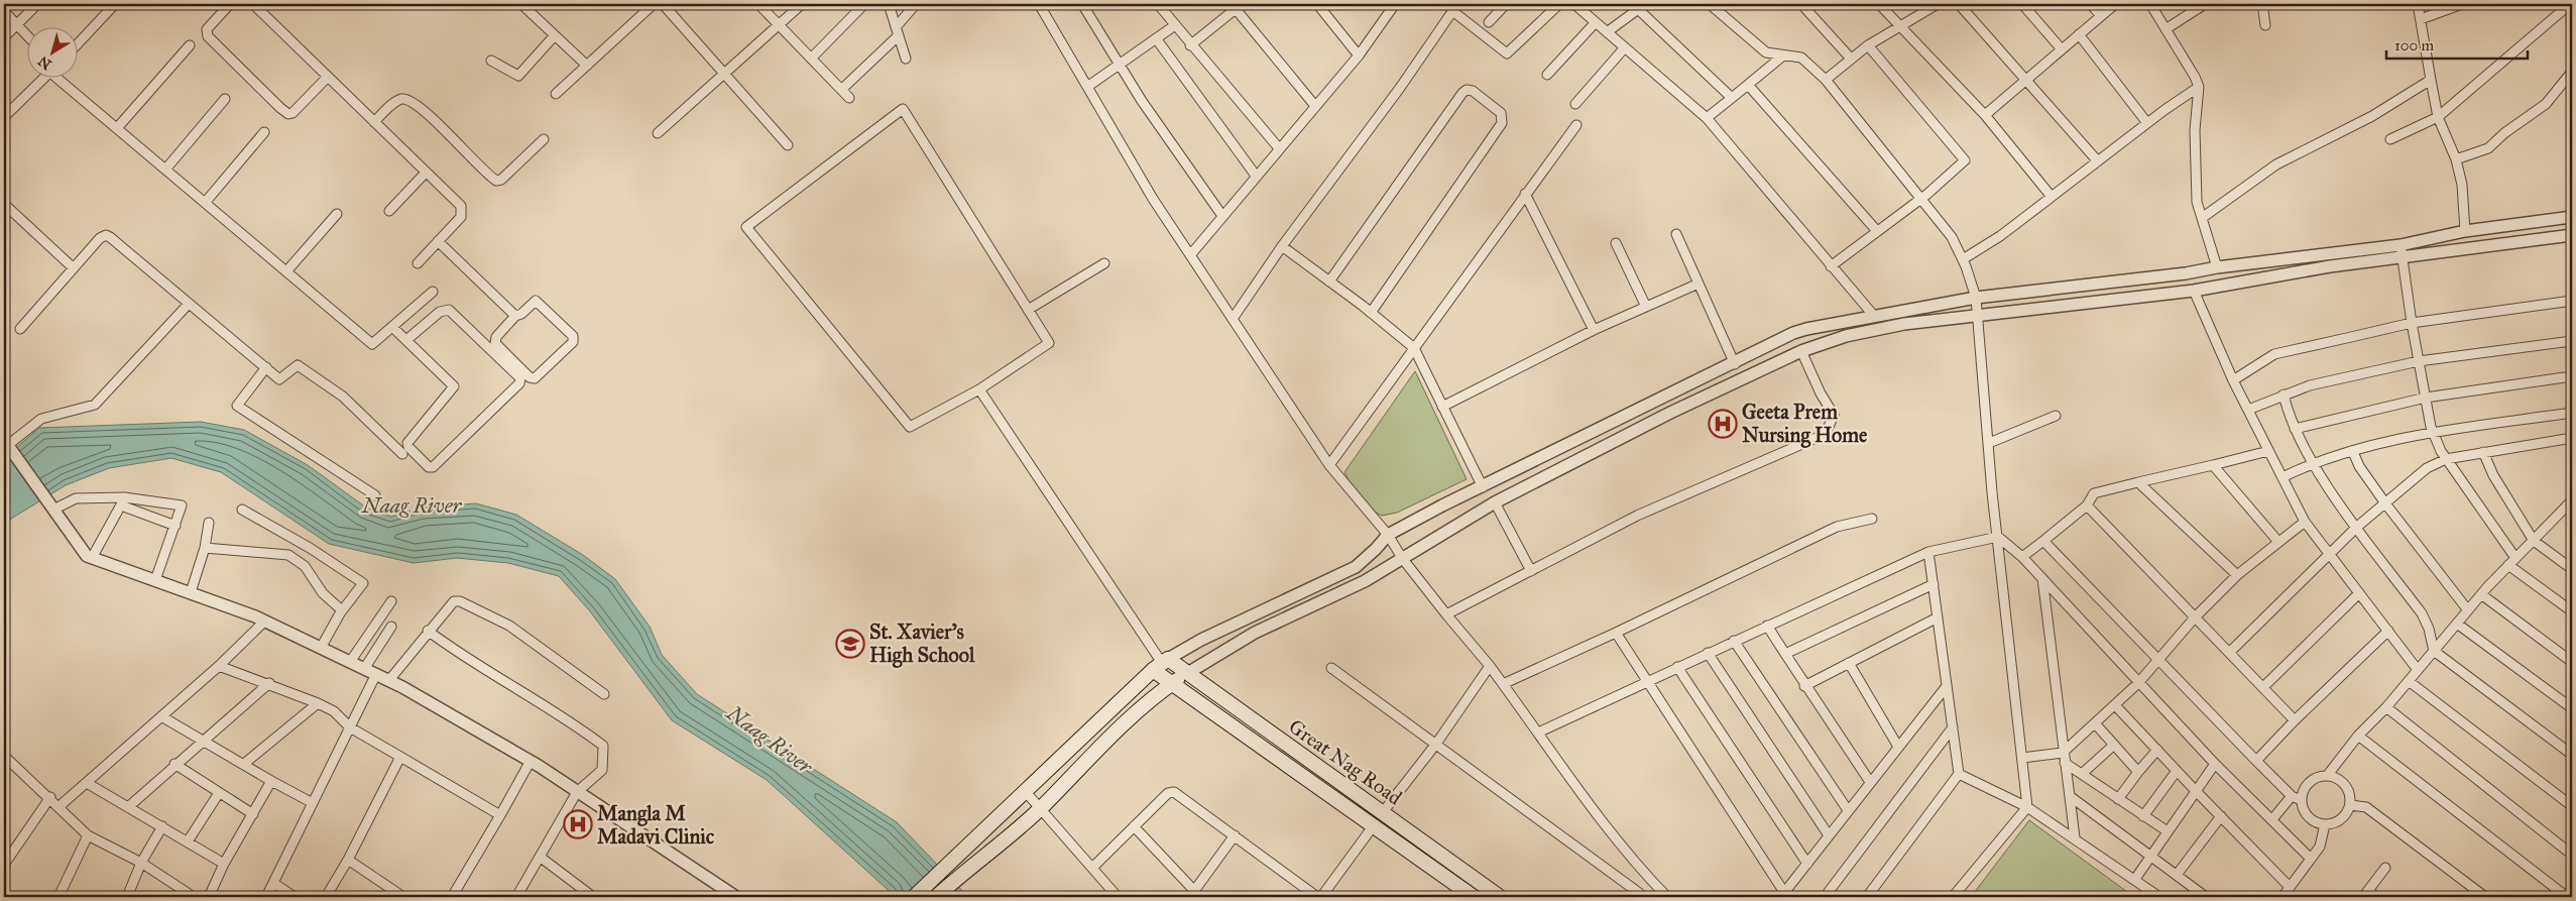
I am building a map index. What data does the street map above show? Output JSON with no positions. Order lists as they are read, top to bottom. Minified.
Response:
{"streets":{"main road":["Great Nag Road"]},"water":["Naag River"],"places":{"hospital":["Geeta Prem Nursing Home","Mangla M Madavi Clinic"],"school or university":["St. Xavier's High School"]},"scale_bar":"100 m","north":"bottom left"}
